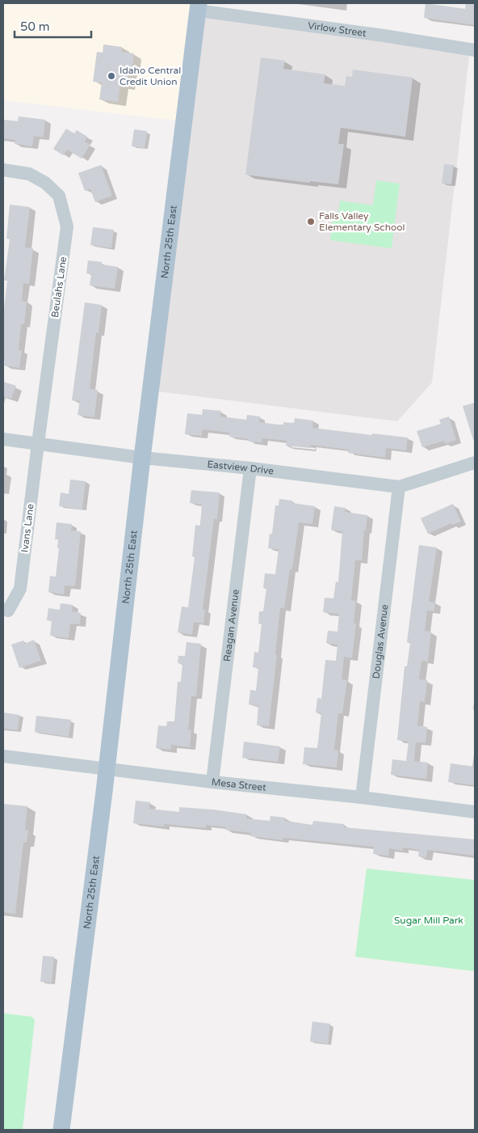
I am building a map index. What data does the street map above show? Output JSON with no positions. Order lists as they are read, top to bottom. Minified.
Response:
{"streets":{"main road":["North 25th East"],"street":["Virlow Street","Beulahs Lane","Eastview Drive","Ivans Lane","Reagan Avenue","Douglas Avenue","Mesa Street"]},"crossings":[["Virlow Street","North 25th East"],["North 25th East","Eastview Drive"],["North 25th East","Mesa Street"],["Beulahs Lane","Eastview Drive"],["Beulahs Lane","Ivans Lane"],["Eastview Drive","Ivans Lane"],["Eastview Drive","Reagan Avenue"],["Eastview Drive","Douglas Avenue"],["Reagan Avenue","Mesa Street"],["Douglas Avenue","Mesa Street"]],"parks":["Sugar Mill Park"],"places":["Idaho Central Credit Union","Falls Valley Elementary School"],"scale_bar":"50 m"}
